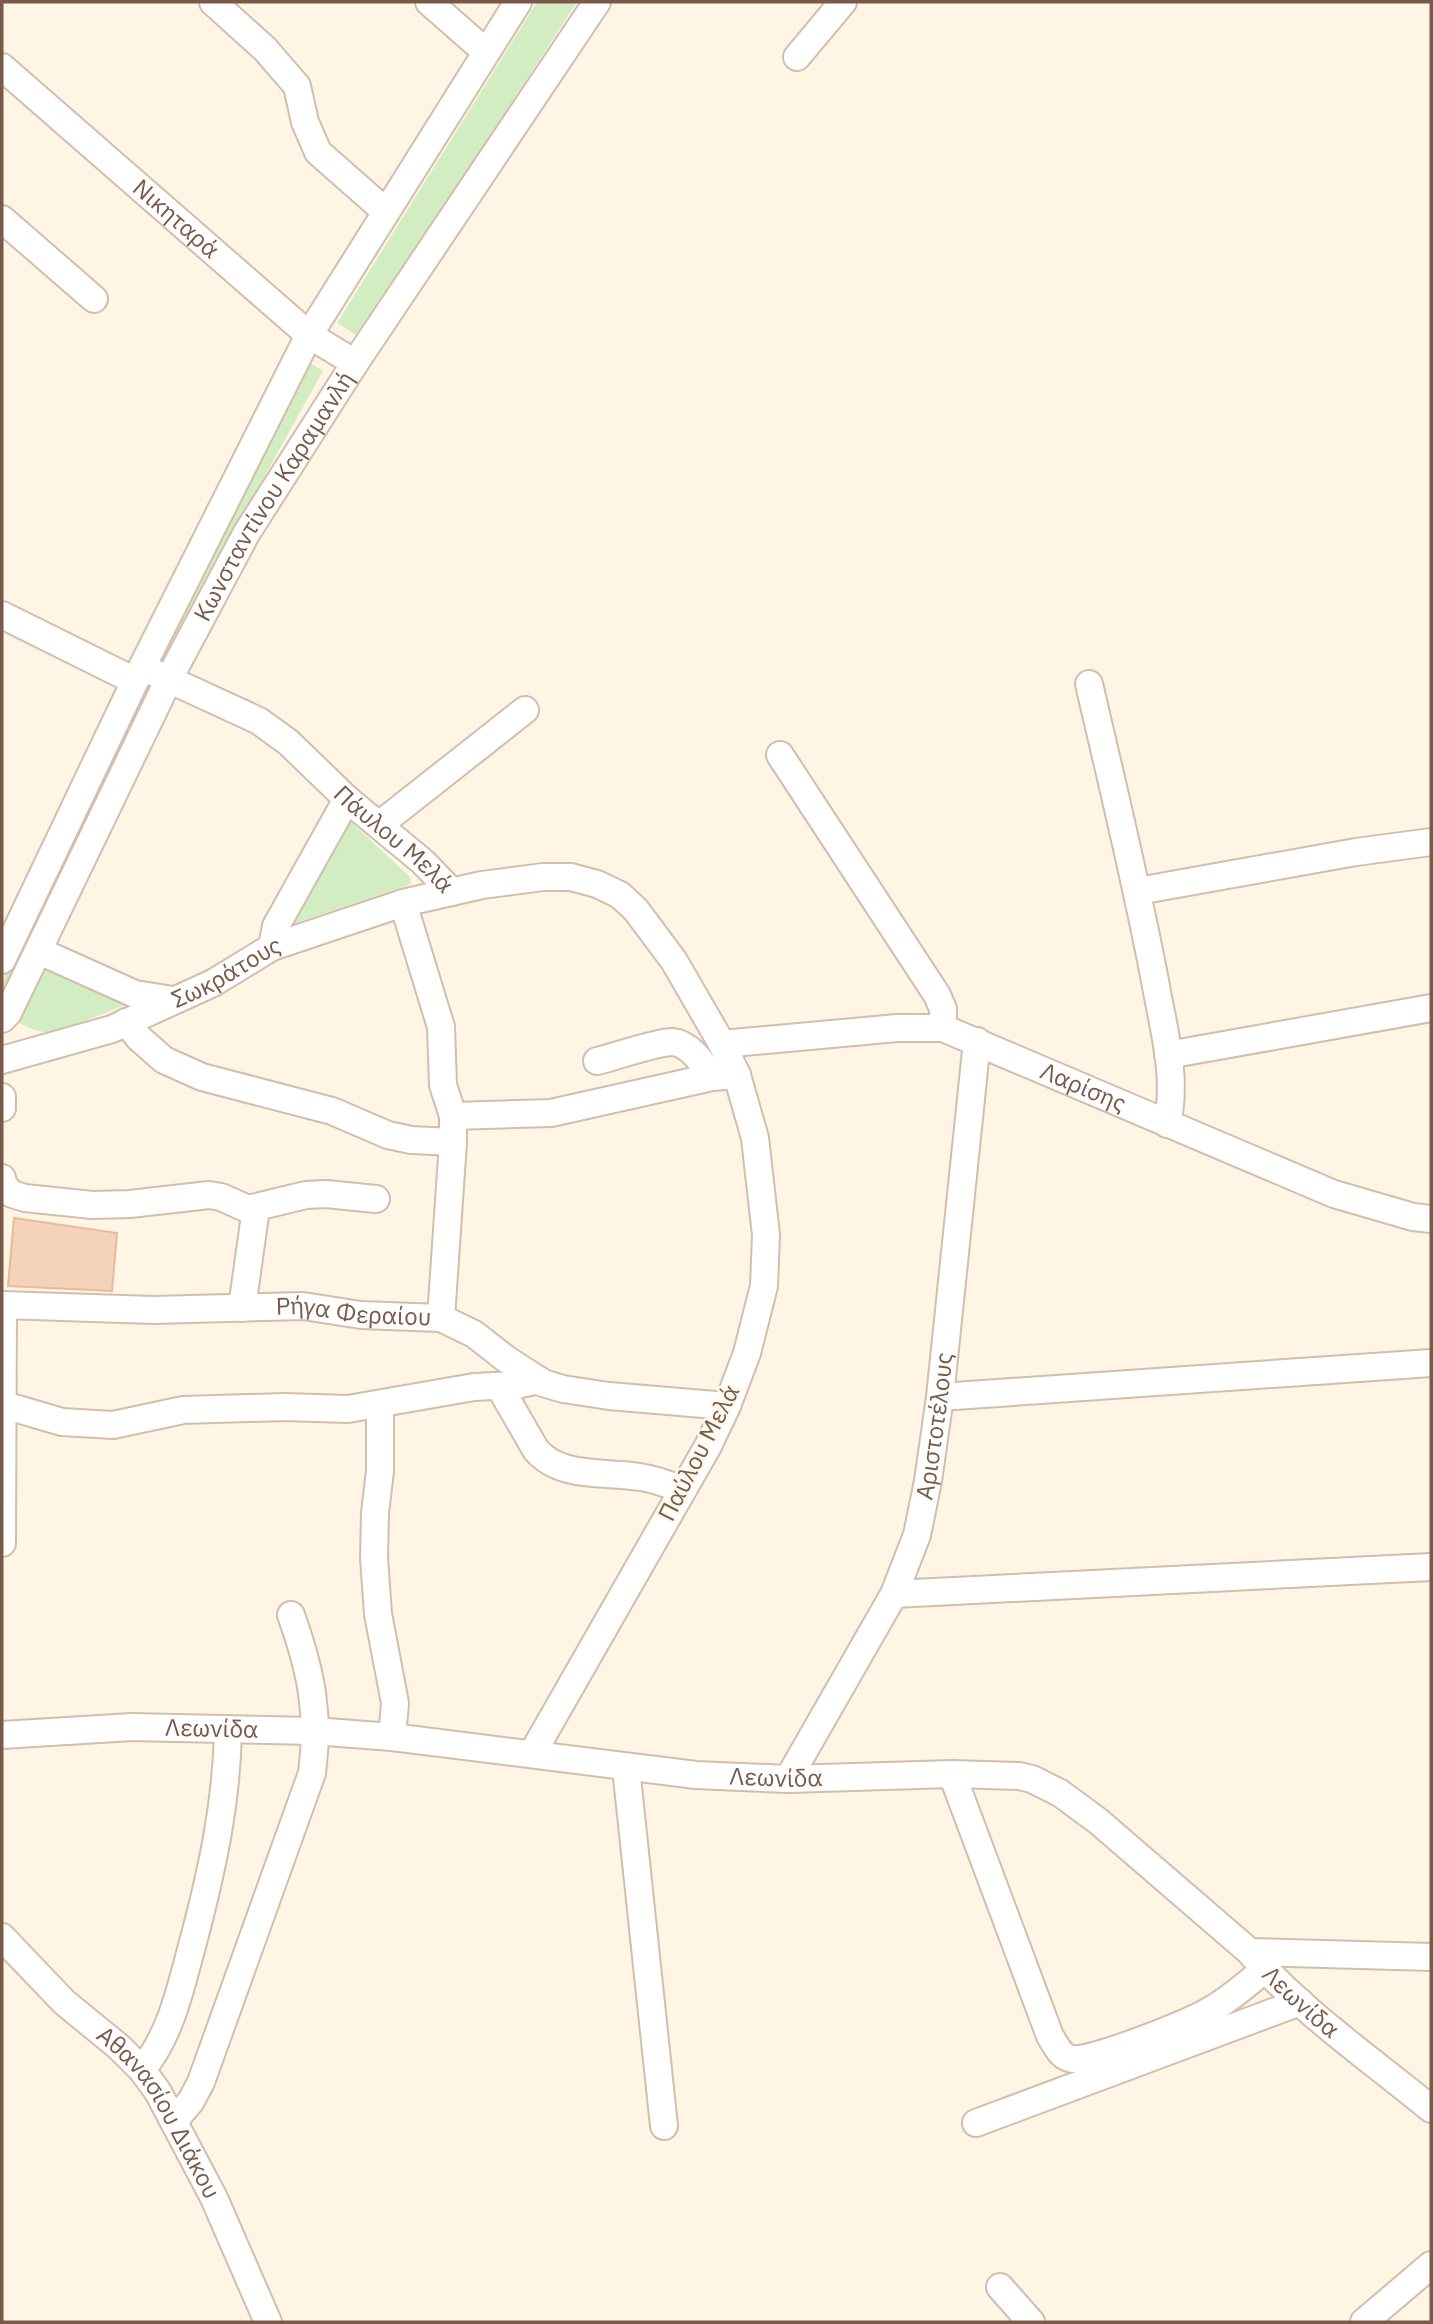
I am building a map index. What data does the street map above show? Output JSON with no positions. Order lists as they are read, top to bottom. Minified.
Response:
{"streets":{"street":["Νικηταρά","Κωνσταντίνου Καραμανλή","Πάυλου Μελά","Σωκράτους","Λαρίσης","Ρήγα Φεραίου","Αριστοτέλους","Παύλου Μελά","Λεωνίδα","Αθανασίου Διάκου"]},"crossings":[["Νικηταρά","Κωνσταντίνου Καραμανλή"],["Κωνσταντίνου Καραμανλή","Πάυλου Μελά"],["Πάυλου Μελά","Σωκράτους"],["Πάυλου Μελά","Λαρίσης"],["Πάυλου Μελά","Παύλου Μελά"],["Λαρίσης","Αριστοτέλους"],["Λαρίσης","Παύλου Μελά"],["Ρήγα Φεραίου","Παύλου Μελά"],["Αριστοτέλους","Λεωνίδα"],["Παύλου Μελά","Λεωνίδα"]]}
